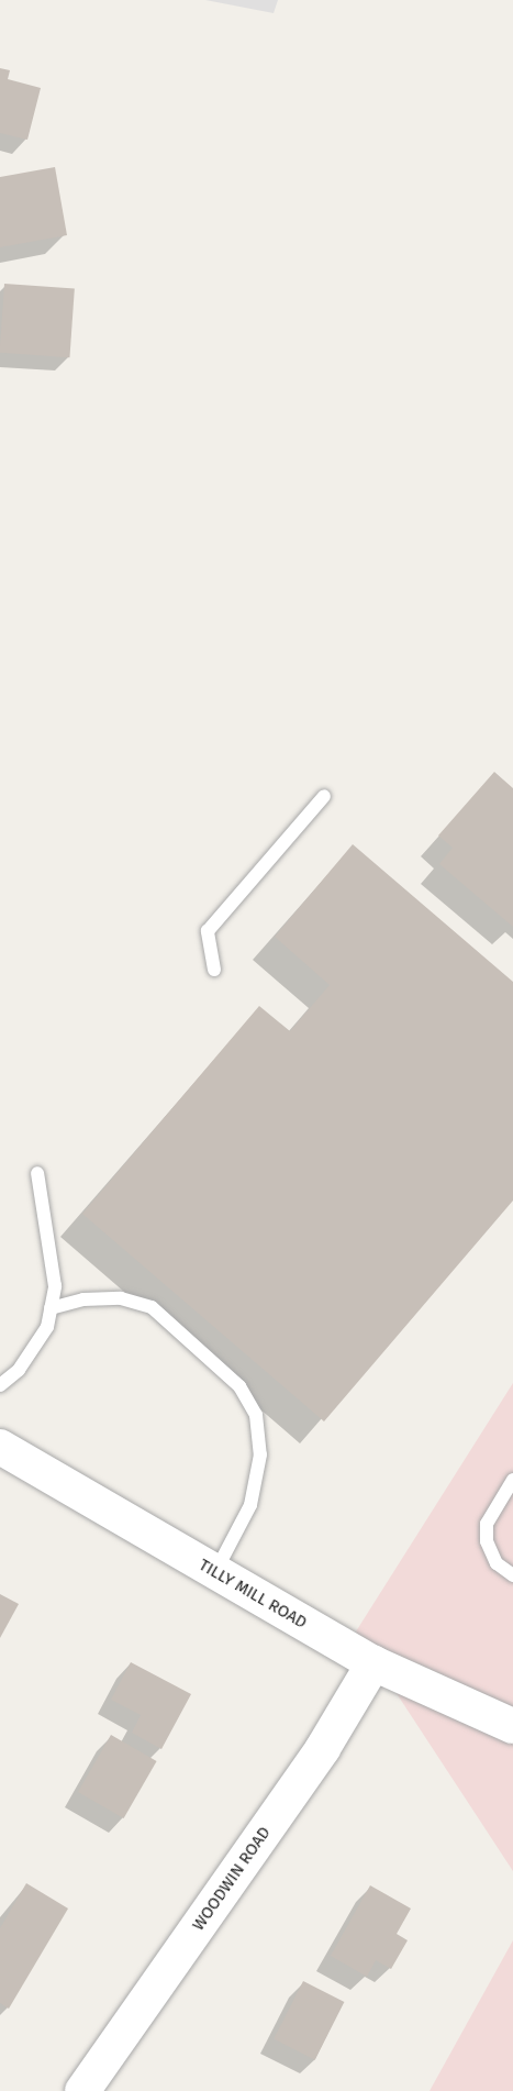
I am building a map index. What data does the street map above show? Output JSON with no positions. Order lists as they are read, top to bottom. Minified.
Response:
{"streets":{"street":["TILLY MILL ROAD","WOODWIN ROAD"]},"crossings":[["TILLY MILL ROAD","WOODWIN ROAD"]]}
